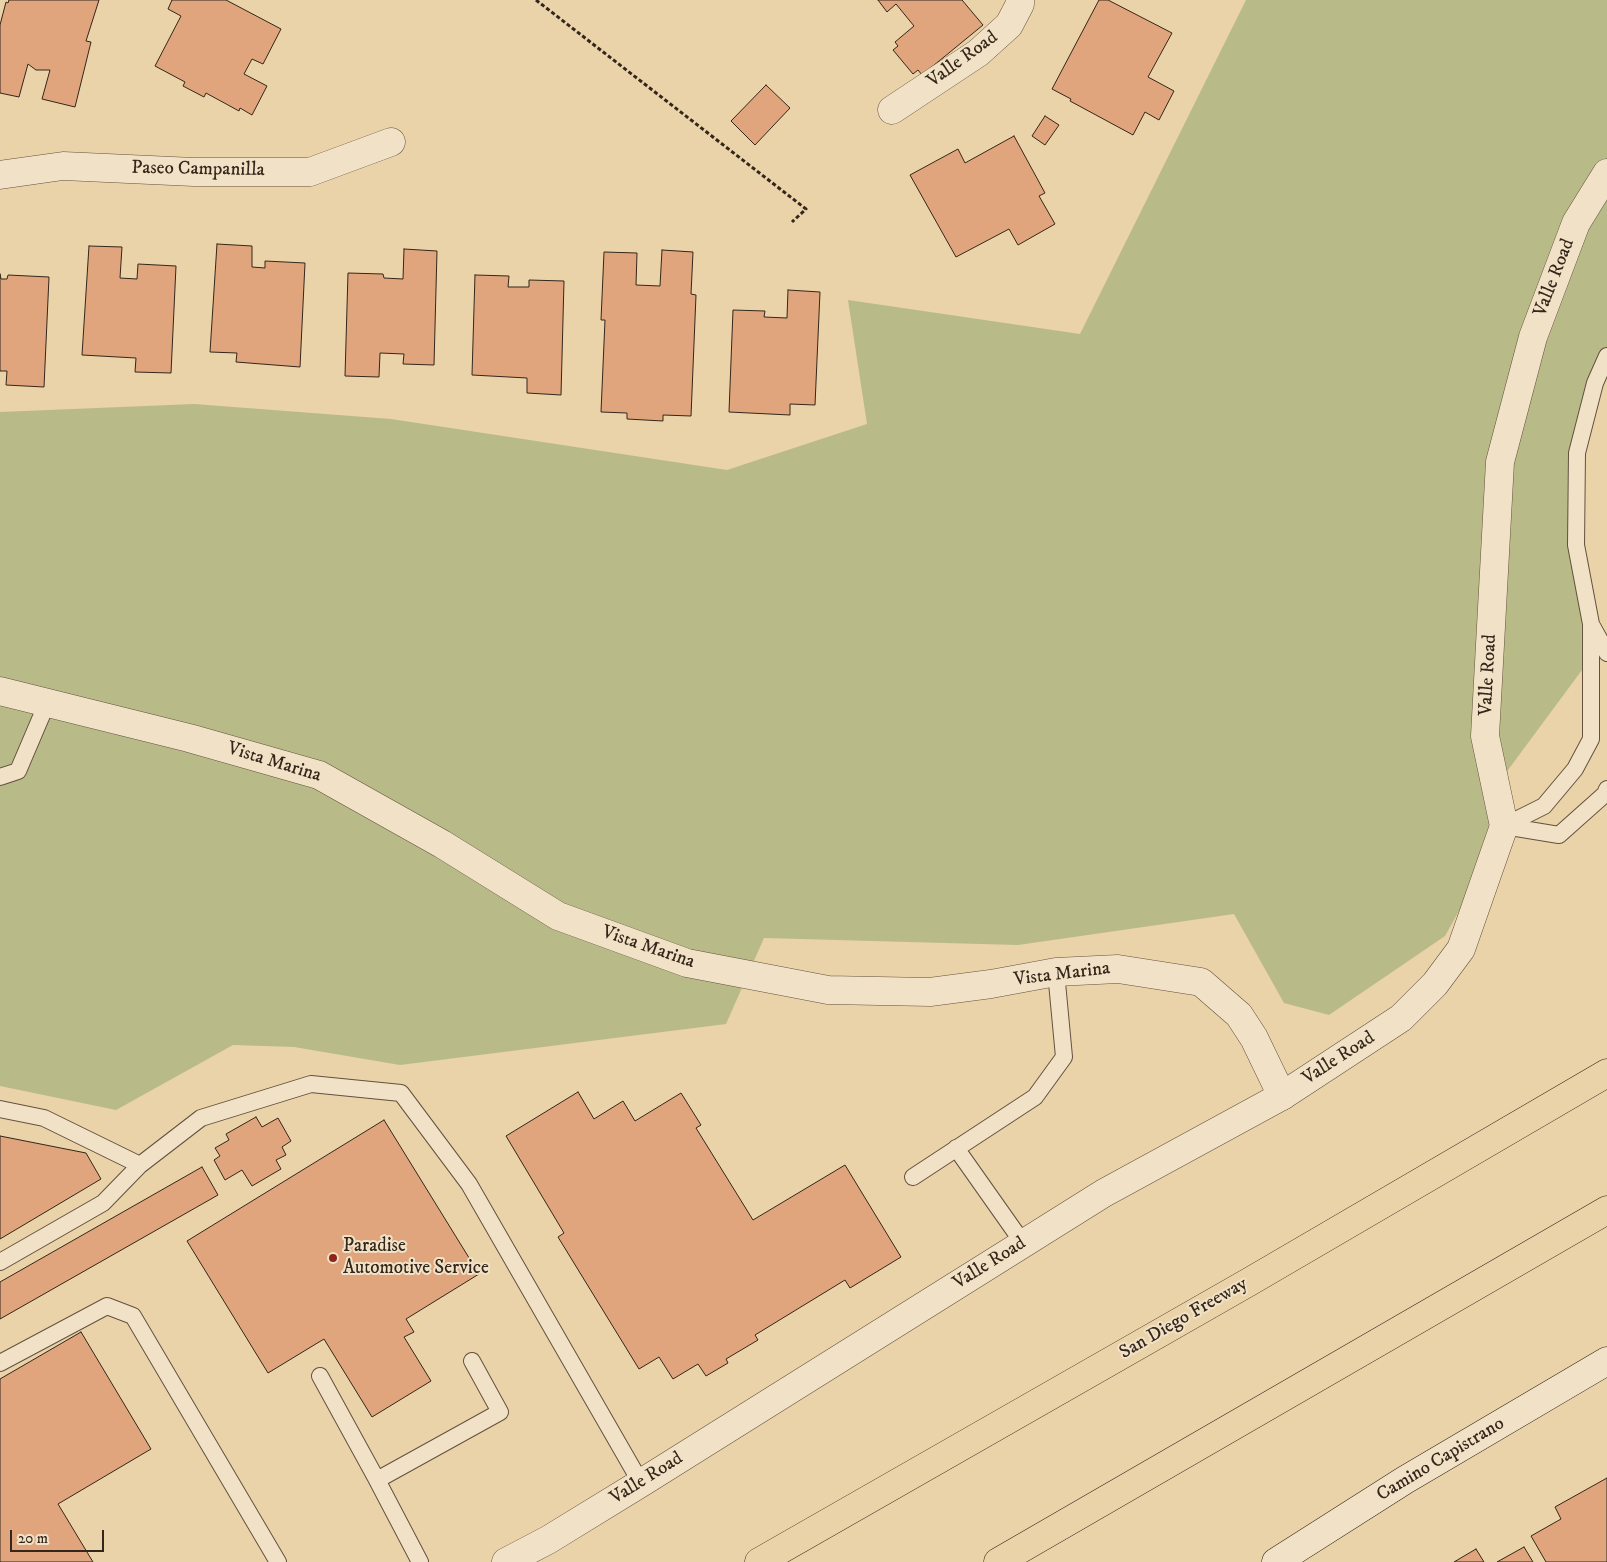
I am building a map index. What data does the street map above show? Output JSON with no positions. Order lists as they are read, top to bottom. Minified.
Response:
{"streets":{"highway":["San Diego Freeway"],"street":["Valle Road","Paseo Campanilla","Vista Marina","Camino Capistrano"]},"crossings":[["Valle Road","Vista Marina"]],"places":["Paradise Automotive Service"],"scale_bar":"20 m"}
